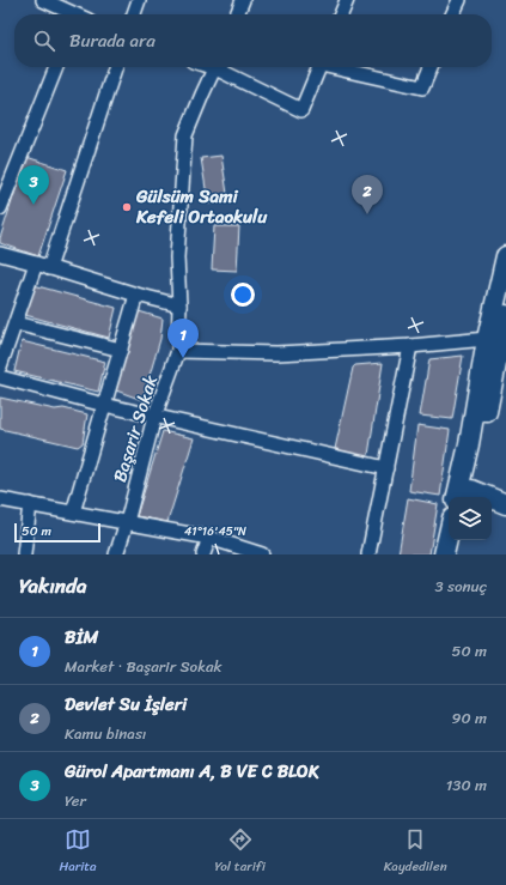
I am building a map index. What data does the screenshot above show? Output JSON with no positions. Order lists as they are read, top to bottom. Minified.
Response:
{"streets":{"street":["Başarir Sokak"]},"places":["Gülsüm Sami Kefeli Ortaokulu"],"scale_bar":"50 m","page":{"search":"Burada ara","pins":["3","2","1"],"scale":"50 m","heading":["Yakında","3 sonuç"],"list":[{"mark":"1","name":"BİM","note":"Market · Başarir Sokak","value":"50 m"},{"mark":"2","name":"Devlet Su İşleri","note":"Kamu binası","value":"90 m"},{"mark":"3","name":"Gürol Apartmanı A, B VE C BLOK","note":"Yer","value":"130 m"}],"nav":["Harita","Yol tarifi","Kaydedilen"]},"coordinates":["41°16'45\"N"]}
